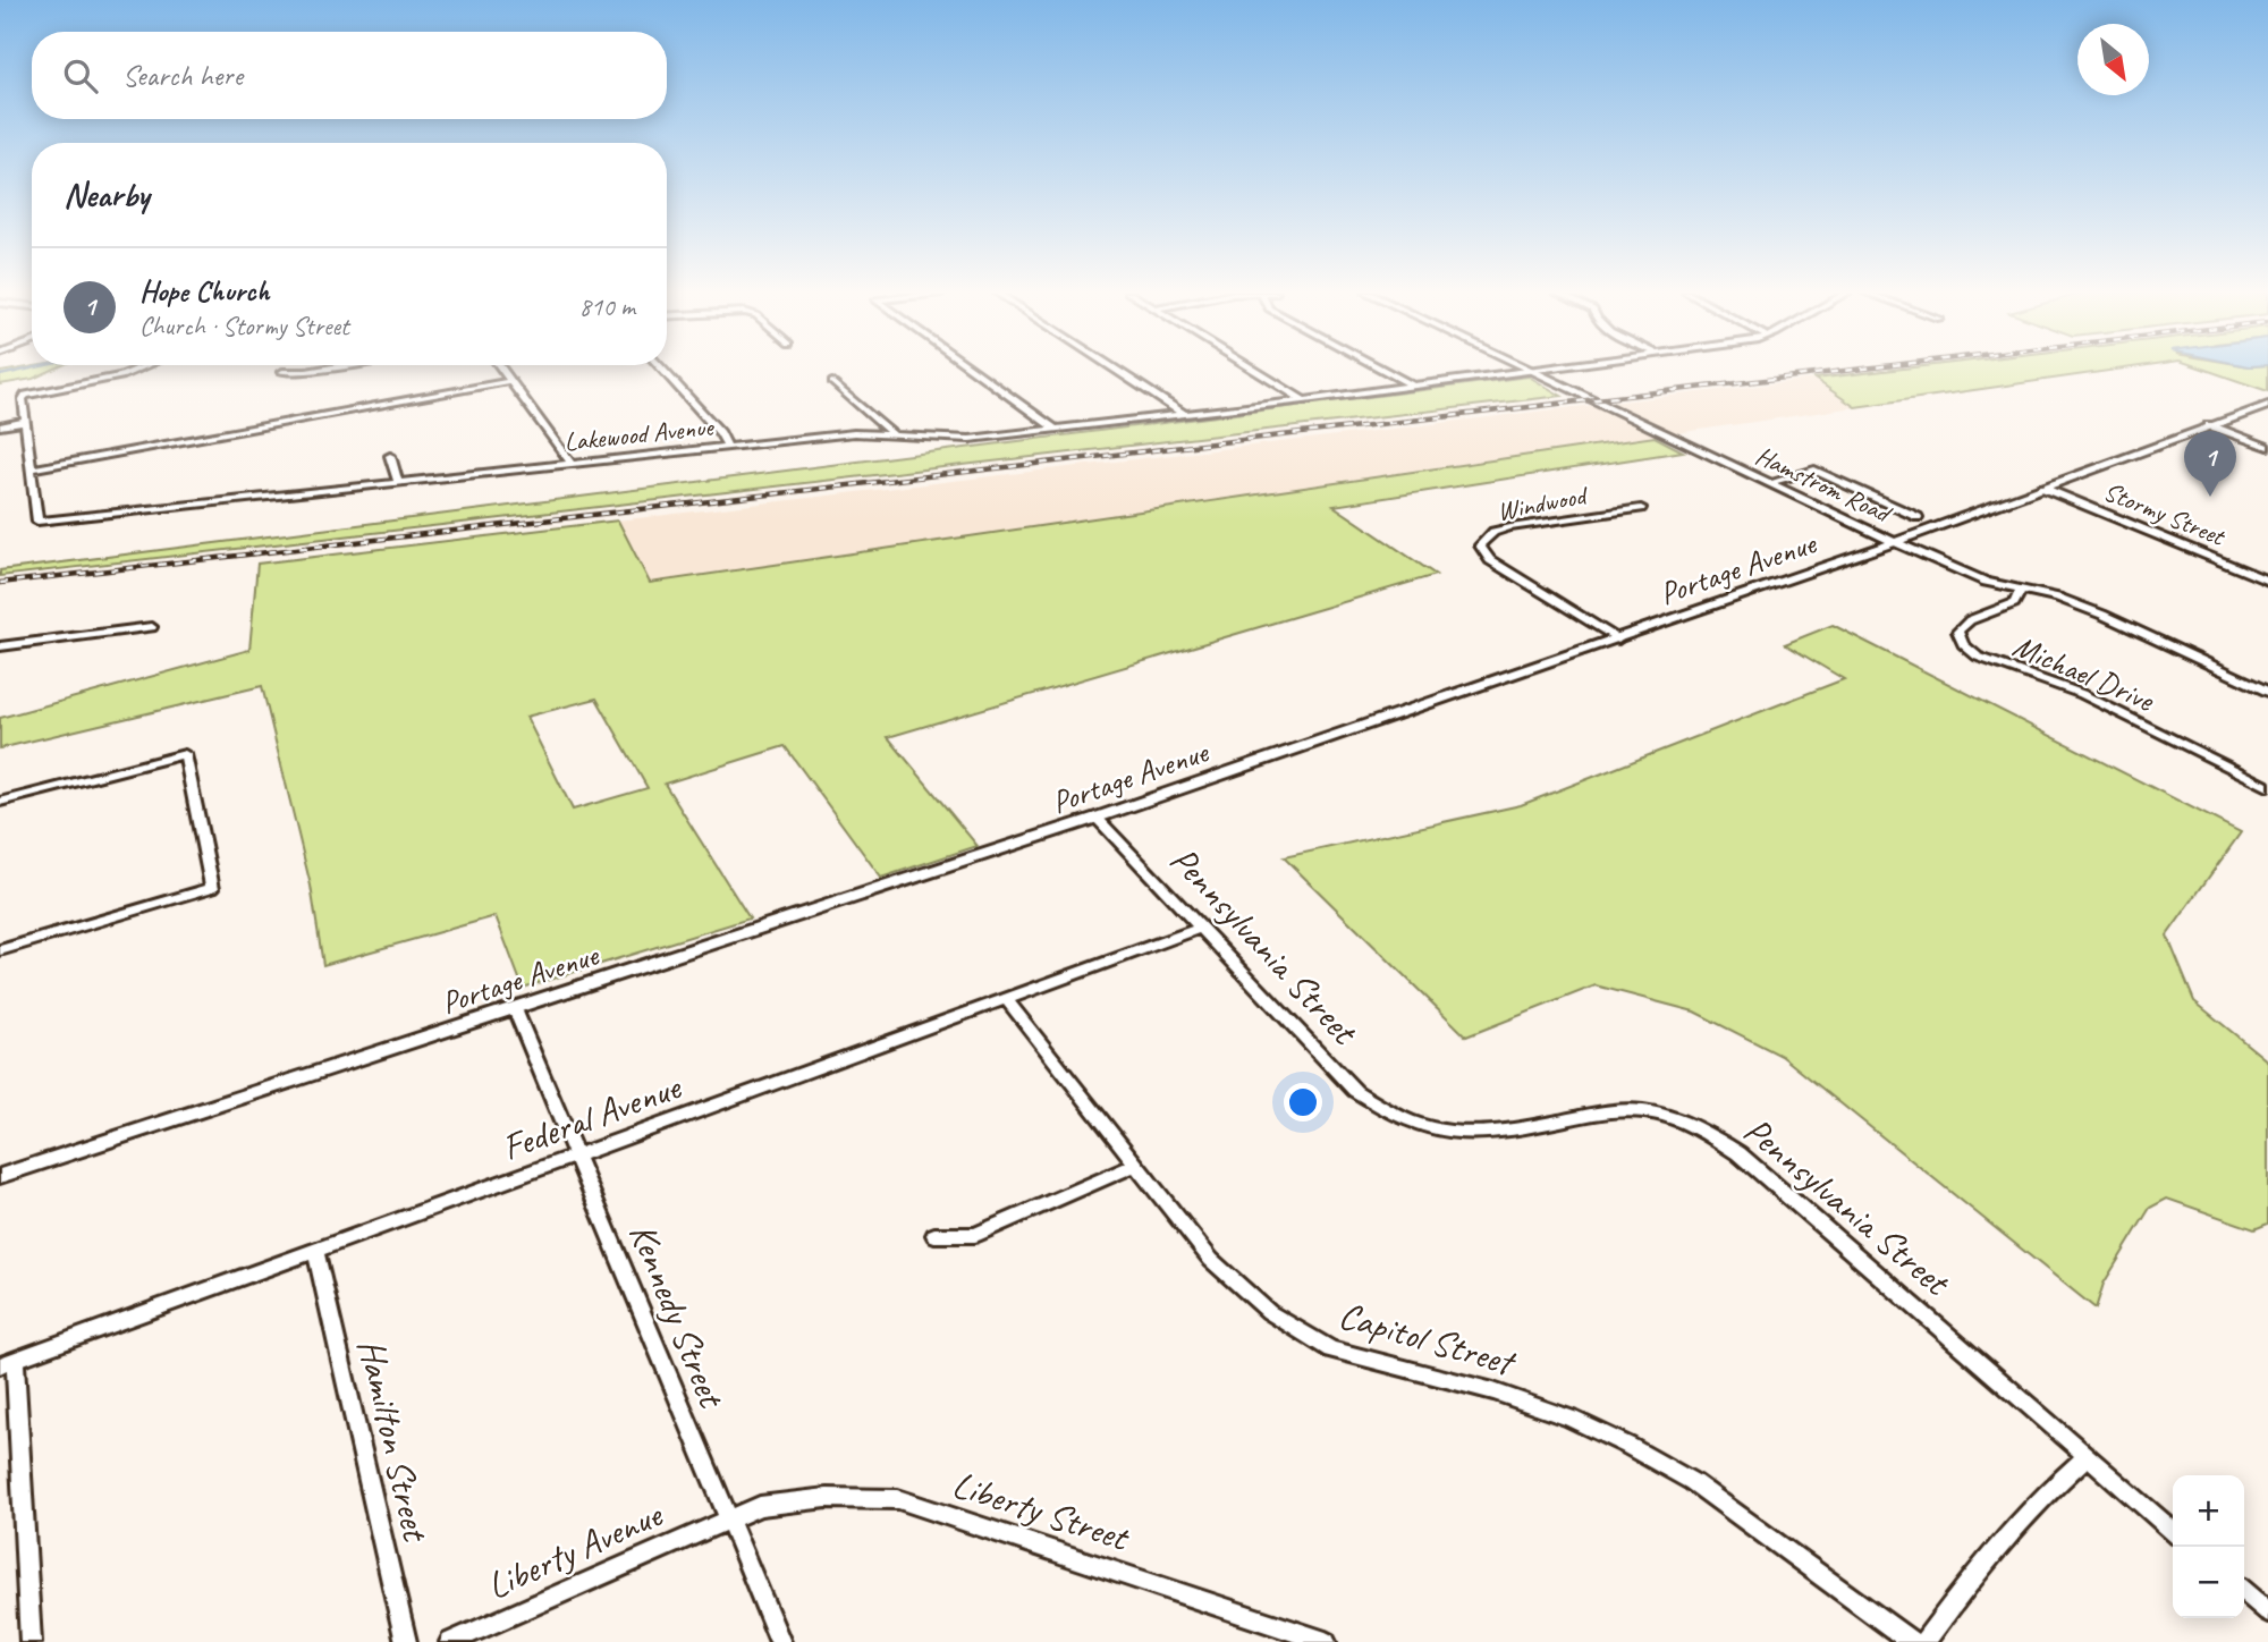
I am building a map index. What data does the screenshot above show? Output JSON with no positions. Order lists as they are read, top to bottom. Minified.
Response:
{"streets":{"street":["Lakewood Avenue","Hamstrom Road","Windwood","Stormy Street","Portage Avenue","Michael Drive","Pennsylvania Street","Federal Avenue","Kennedy Street","Capitol Street","Hamilton Street","Liberty Street","Liberty Avenue"]},"crossings":[["Lakewood Avenue","Hamstrom Road"],["Hamstrom Road","Portage Avenue"],["Hamstrom Road","Michael Drive"],["Windwood","Portage Avenue"],["Stormy Street","Portage Avenue"],["Portage Avenue","Pennsylvania Street"],["Portage Avenue","Kennedy Street"],["Pennsylvania Street","Federal Avenue"],["Federal Avenue","Kennedy Street"],["Federal Avenue","Capitol Street"],["Federal Avenue","Hamilton Street"],["Kennedy Street","Liberty Street"],["Kennedy Street","Liberty Avenue"],["Liberty Street","Liberty Avenue"]],"north":"bottom right","page":{"search":"Search here","heading":"Nearby","list":[{"mark":"1","name":"Hope Church","note":"Church · Stormy Street","value":"810 m"}],"pins":"1","map_buttons":["+","−"]}}
